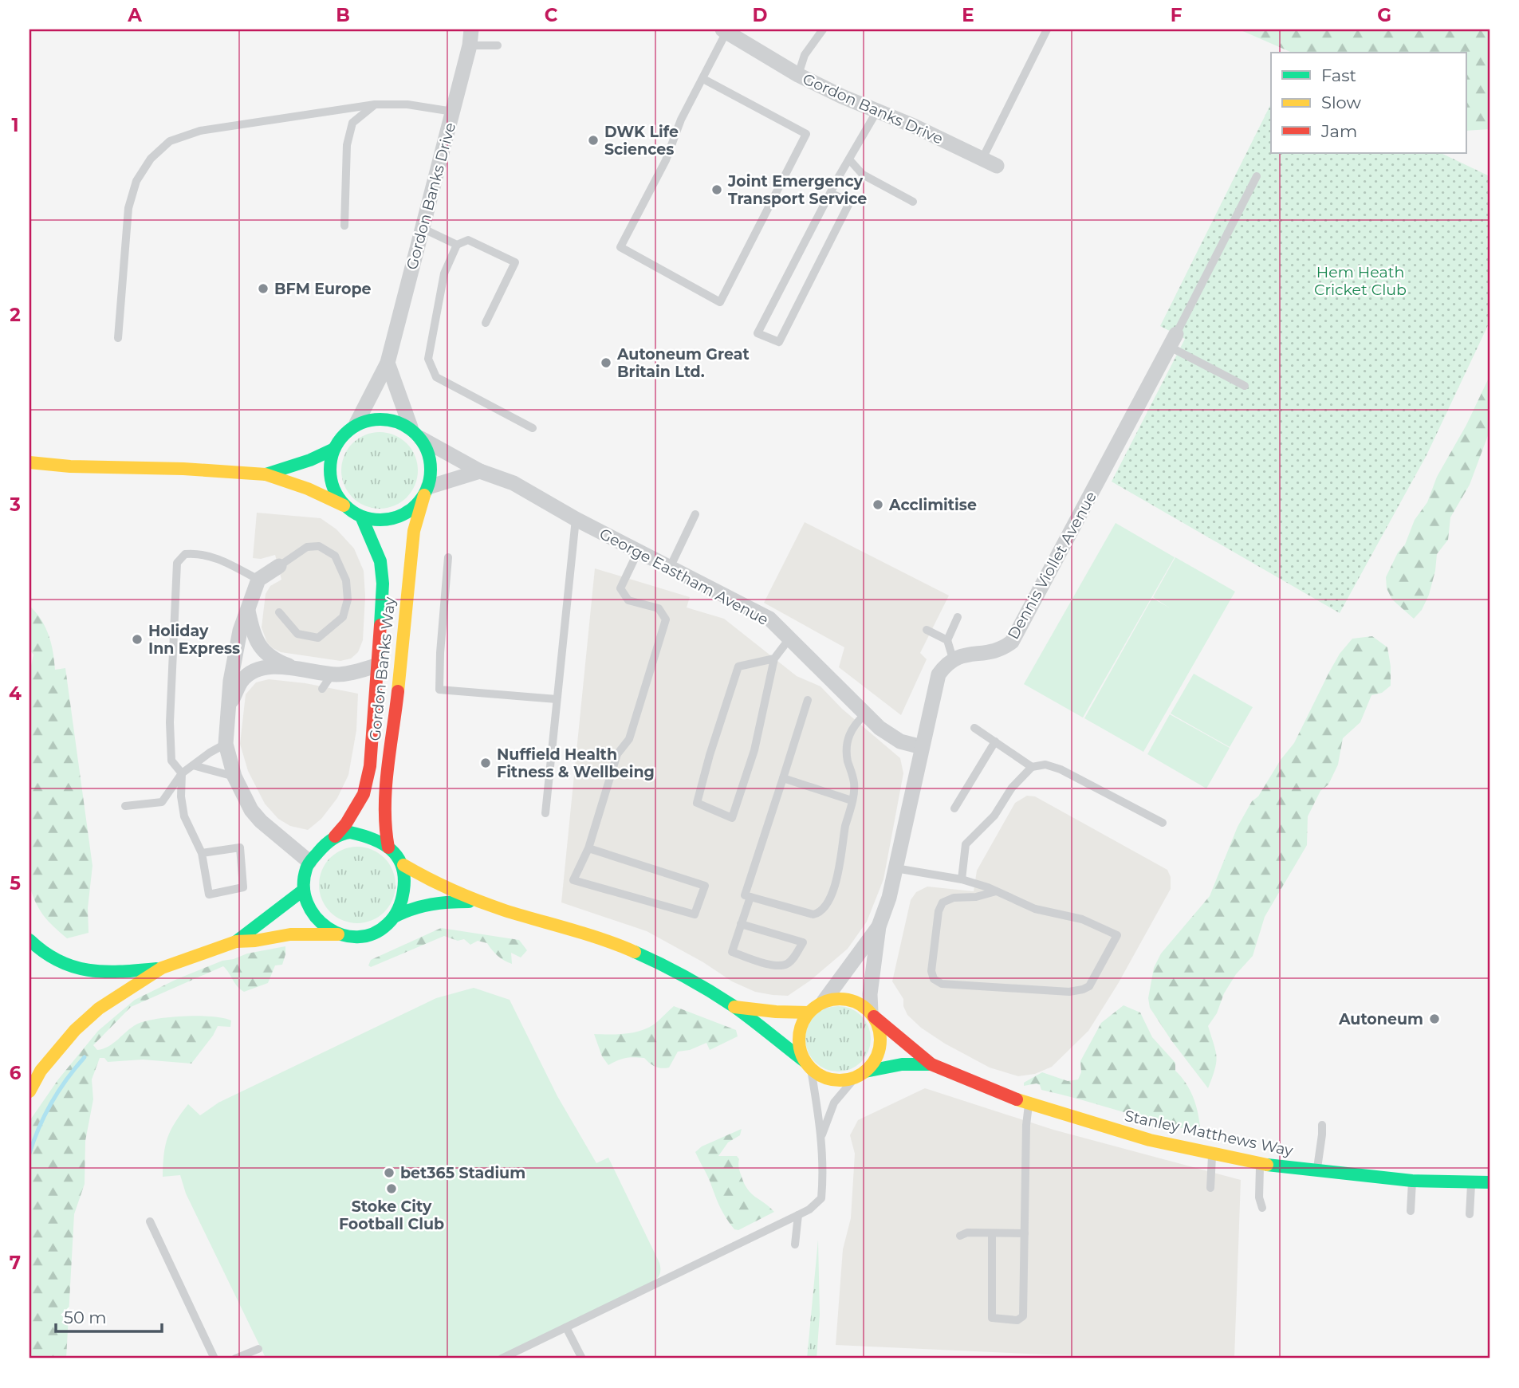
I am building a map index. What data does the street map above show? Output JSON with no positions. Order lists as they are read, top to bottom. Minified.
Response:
{"streets":{"main road":["Gordon Banks Way","Stanley Matthews Way"],"street":["Gordon Banks Drive","Dennis Viollet Avenue","George Eastham Avenue"]},"crossings":[["Gordon Banks Drive","George Eastham Avenue"],["Gordon Banks Drive","Gordon Banks Way"],["George Eastham Avenue","Gordon Banks Way"]],"parks":["Hem Heath Cricket Club"],"places":["DWK Life Sciences","Joint Emergency Transport Service","BFM Europe","Autoneum Great Britain Ltd.","Acclimitise","Holiday Inn Express","Nuffield Health Fitness & Wellbeing","Autoneum","bet365 Stadium","Stoke City Football Club"],"legend":["Fast","Slow","Jam"],"scale_bar":"50 m","grid":{"columns":["A","B","C","D","E","F","G"],"rows":["1","2","3","4","5","6","7"]}}
